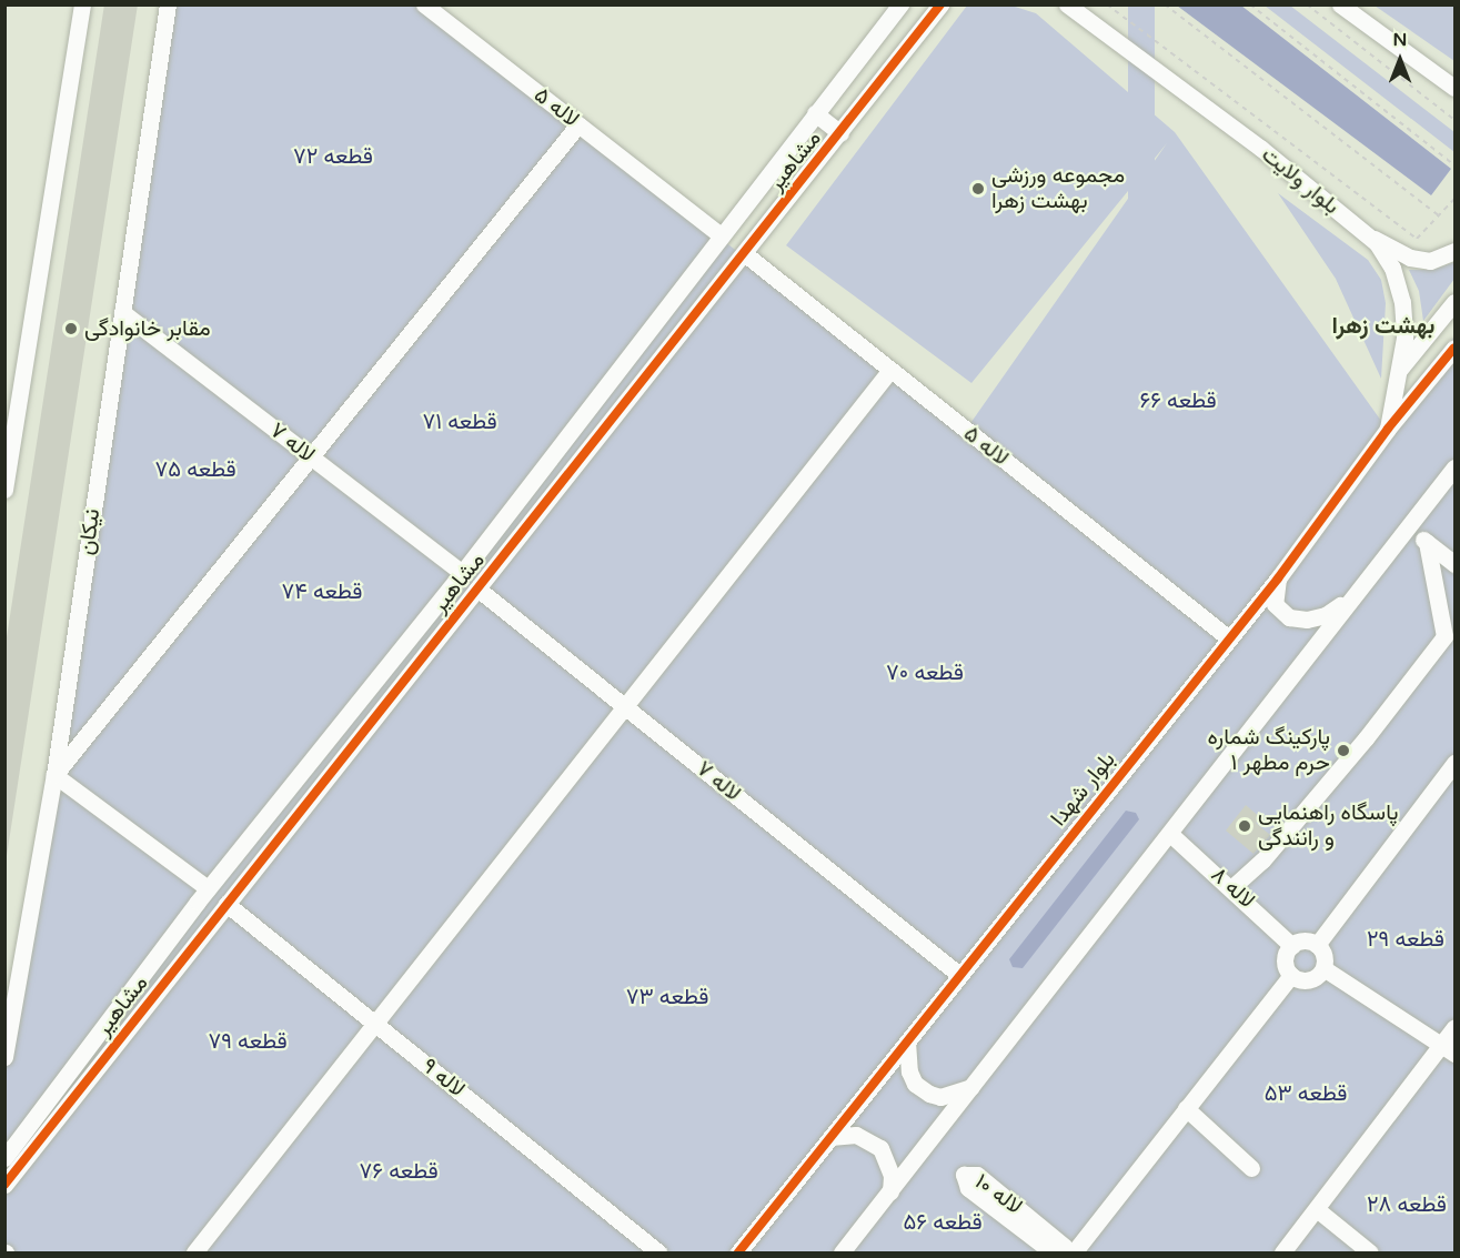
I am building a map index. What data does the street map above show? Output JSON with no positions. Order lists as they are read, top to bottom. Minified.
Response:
{"streets":{"street":["لاله ۵","مشاهیر","بلوار ولایت","لاله ۷","نیکان","بلوار شهدا","لاله ۸","لاله ۹","لاله ۱۰"]},"crossings":[["لاله ۵","مشاهیر"],["لاله ۵","بلوار شهدا"],["مشاهیر","لاله ۷"],["مشاهیر","لاله ۹"],["بلوار ولایت","بلوار شهدا"],["لاله ۷","نیکان"],["لاله ۷","بلوار شهدا"]],"districts":["بهشت زهرا"],"parks":["قطعه ۷۲","قطعه ۶۶","قطعه ۷۱","قطعه ۷۵","قطعه ۷۴","قطعه ۷۰","قطعه ۲۹","قطعه ۷۳","قطعه ۷۹","قطعه ۵۳","قطعه ۷۶","قطعه ۲۸","قطعه ۵۶"],"places":["مجموعه ورزشی بهشت زهرا","مقابر خانوادگی","پارکینگ شماره ۱ حرم مطهر","پاسگاه راهنمایی و رانندگی"],"north":"top"}
